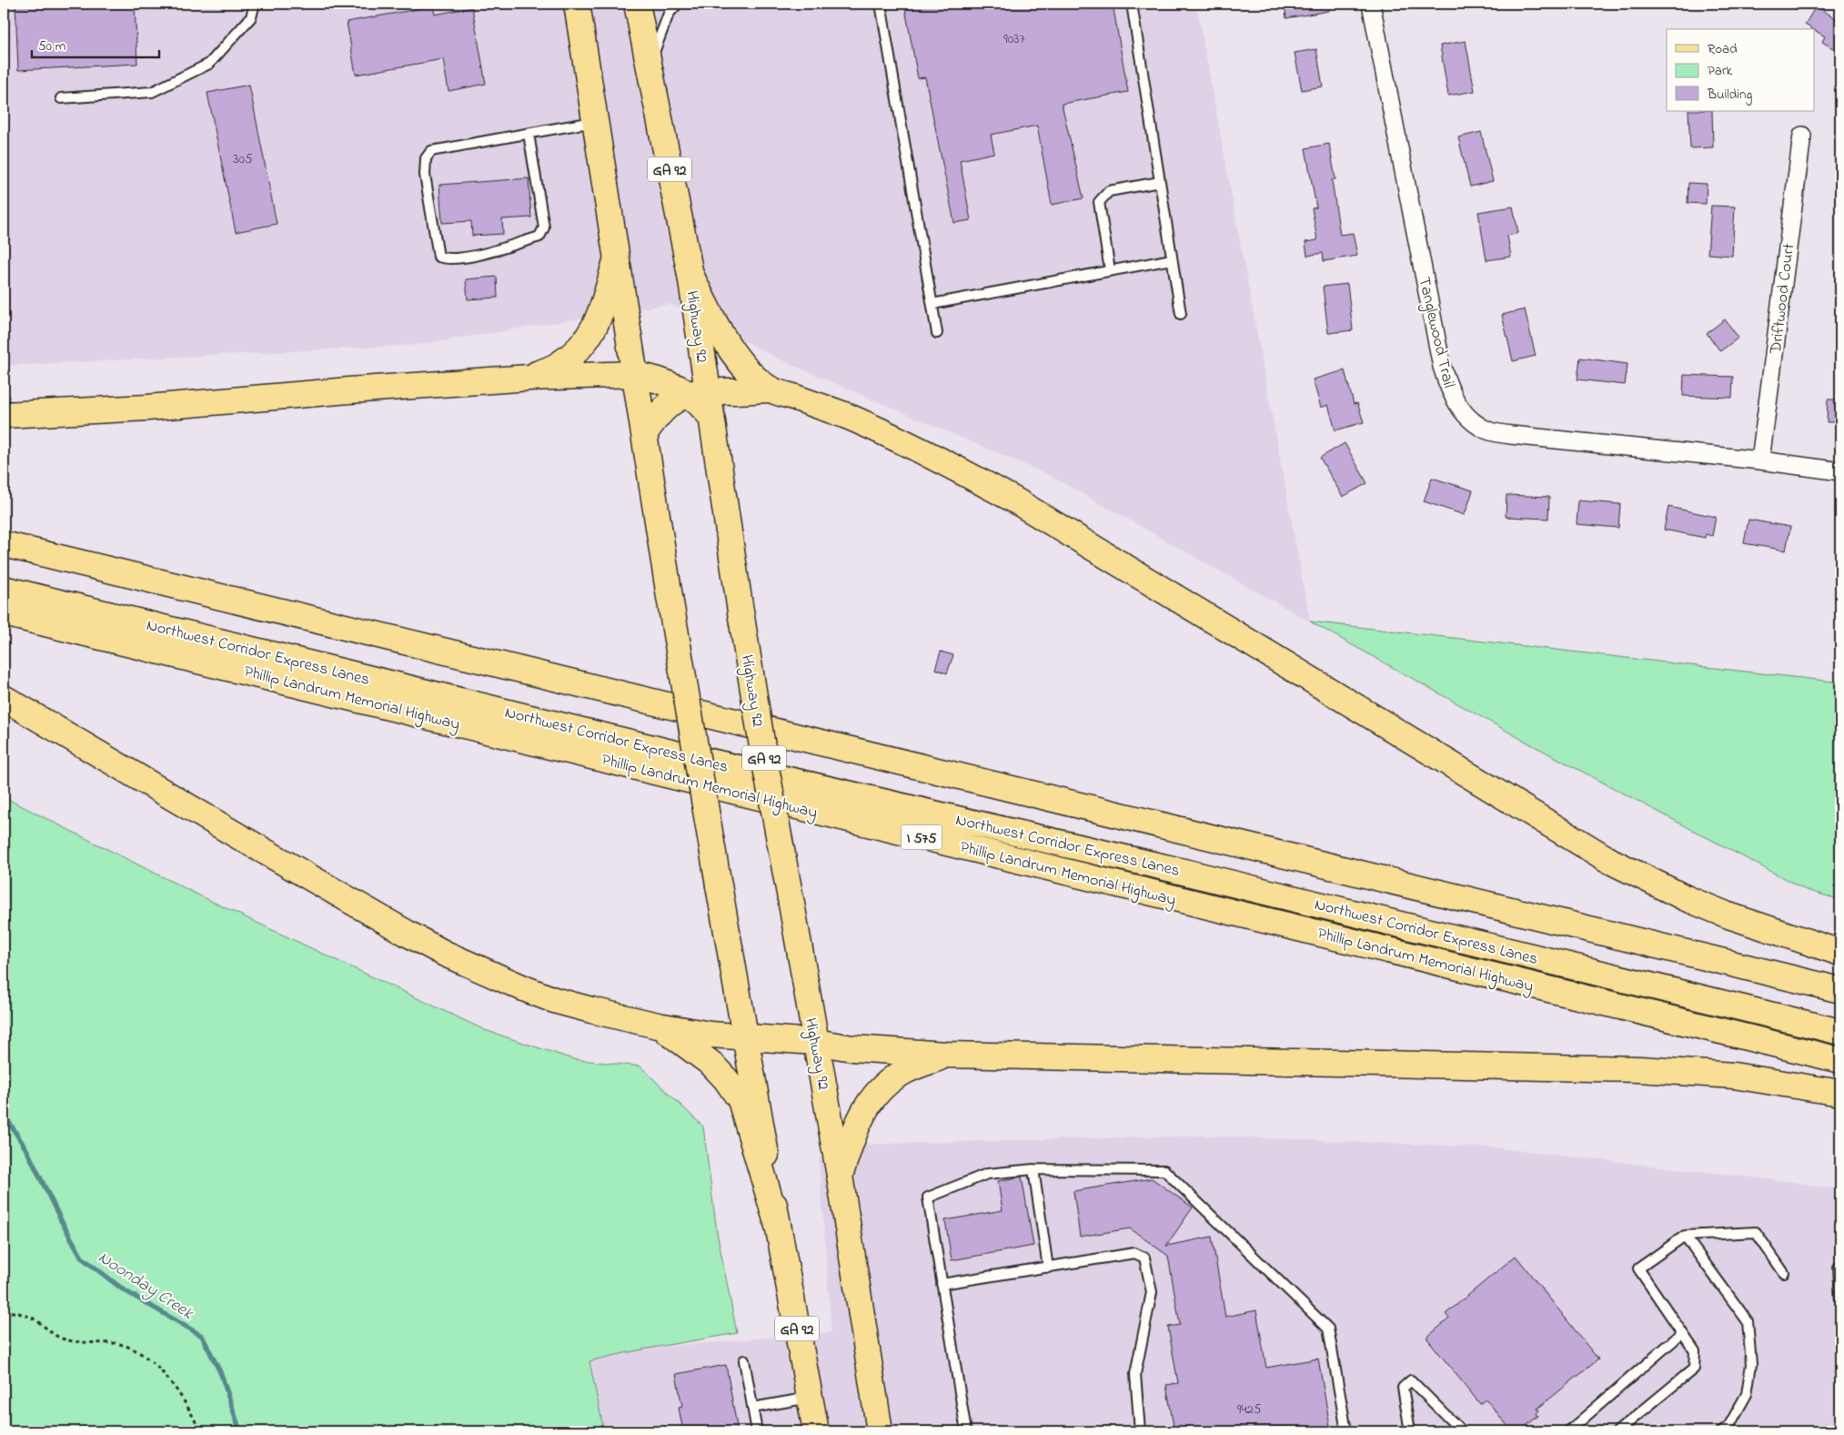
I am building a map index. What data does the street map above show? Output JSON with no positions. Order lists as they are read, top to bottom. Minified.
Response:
{"streets":{"main road":["GA 92","Highway 92","Northwest Corridor Express Lanes","Phillip Landrum Memorial Highway","I 575"],"street":["Driftwood Court","Tanglewood Trail"]},"crossings":[["Driftwood Court","Tanglewood Trail"]],"water":["Noonday Creek"],"house_numbers":["9037","305","9425"],"legend":["Road","Park","Building"],"scale_bar":"50 m"}
